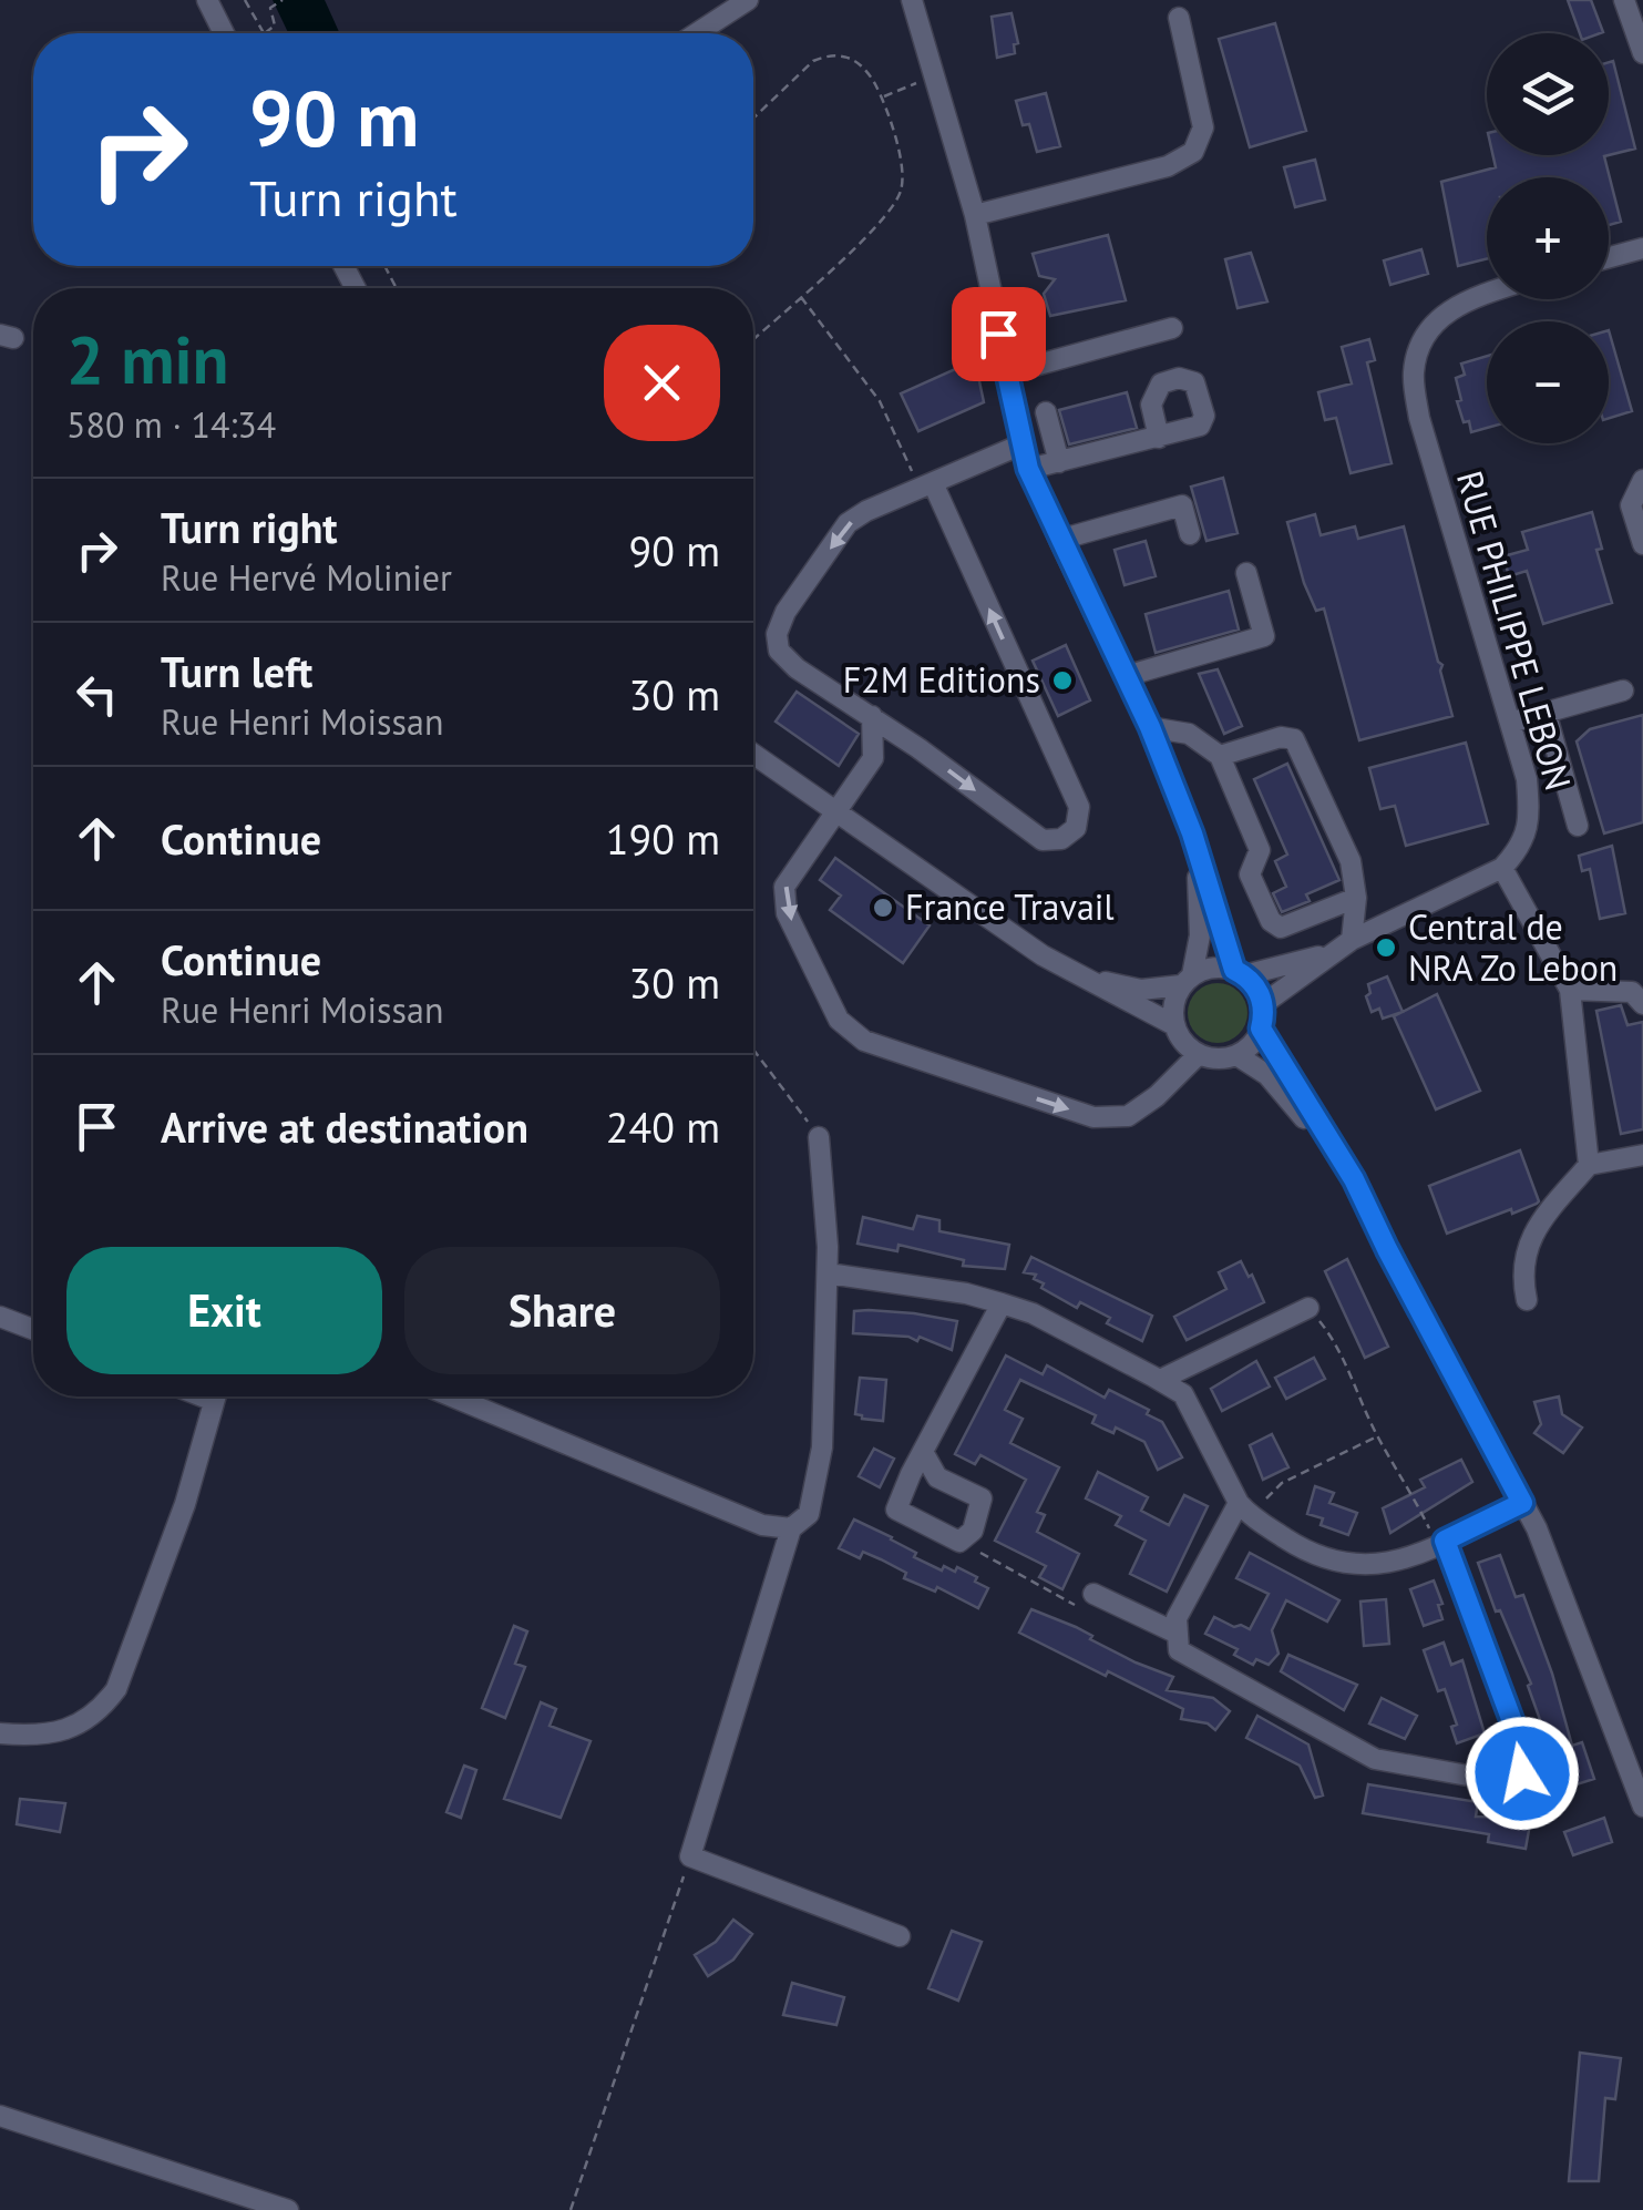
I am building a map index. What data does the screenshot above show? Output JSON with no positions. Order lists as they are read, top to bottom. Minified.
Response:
{"streets":{"street":["RUE PHILIPPE LEBON"]},"places":["F2M Editions","France Travail","Central de NRA Zo Lebon"],"page":{"map_buttons":["+","−"],"turn":["90 m","Turn right"],"heading":["2 min","580 m · 14:34"],"list":[{"name":"Turn right","note":"Rue Hervé Molinier","value":"90 m"},{"name":"Turn left","note":"Rue Henri Moissan","value":"30 m"},{"name":"Continue","value":"190 m"},{"name":"Continue","note":"Rue Henri Moissan","value":"30 m"},{"name":"Arrive at destination","value":"240 m"}],"buttons":["Exit","Share"]}}
